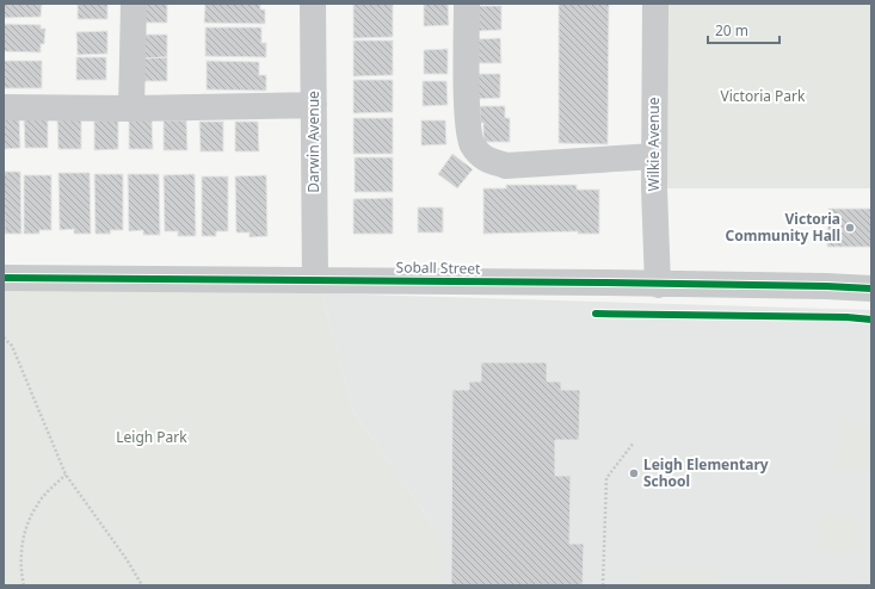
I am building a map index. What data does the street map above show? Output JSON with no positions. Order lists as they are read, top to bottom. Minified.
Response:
{"streets":{"street":["Darwin Avenue","Wilkie Avenue","Soball Street"]},"crossings":[["Darwin Avenue","Soball Street"],["Wilkie Avenue","Soball Street"]],"parks":["Victoria Park","Leigh Park"],"places":["Victoria Community Hall","Leigh Elementary School"],"scale_bar":"20 m"}
